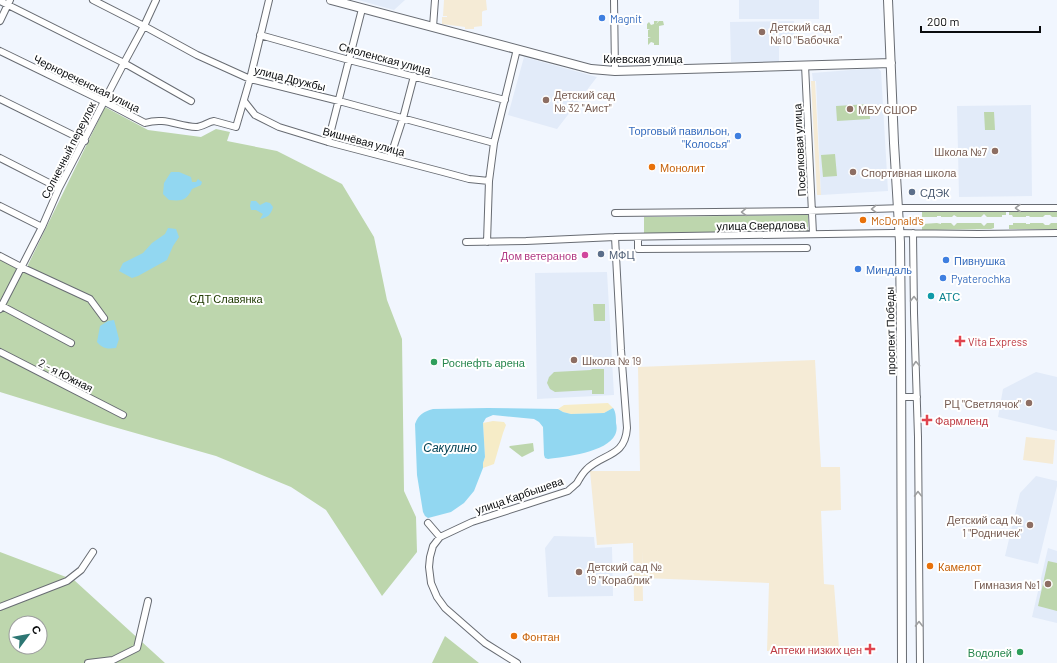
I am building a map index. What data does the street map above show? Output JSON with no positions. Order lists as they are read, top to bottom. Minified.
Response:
{"streets":{"main road":["Киевская улица","проспект Победы"],"street":["Смоленская улица","улица Дружбы","Чернореченская улица","Вишнёвая улица","Солнечный переулок","Поселковая улица","улица Свердлова","2 - я Южная","улица Карбышева"]},"crossings":[["Смоленская улица","Чернореченская улица"],["Киевская улица","Поселковая улица"],["Киевская улица","проспект Победы"],["улица Дружбы","Чернореченская улица"],["улица Дружбы","Солнечный переулок"],["Чернореченская улица","Вишнёвая улица"],["Чернореченская улица","Солнечный переулок"],["Поселковая улица","улица Свердлова"],["улица Свердлова","проспект Победы"],["улица Свердлова","улица Карбышева"]],"water":["Сакулино"],"parks":["СДТ Славянка"],"places":{"other":["Magnit","Детский сад №10 \"Бабочка\"","Детский сад № 32 \"Аист\"","МБУ СШОР","Торговый павильон, \"Колосья\"","Школа №7","Монолит","Спортивная школа","СДЭК","McDonald's","МФЦ","Дом ветеранов","Пивнушка","Миндаль","Pyaterochka","АТС","Школа № 19","Роснефть арена","РЦ \"Светлячок\"","Детский сад № 1 \"Родничек\"","Камелот","Детский сад № 19 \"Кораблик\"","Гимназия №1","Фонтан","Водолей"],"health":["Vita Express","Фармленд","Аптеки низких цен"]},"scale_bar":"200 m","north":"top right"}
